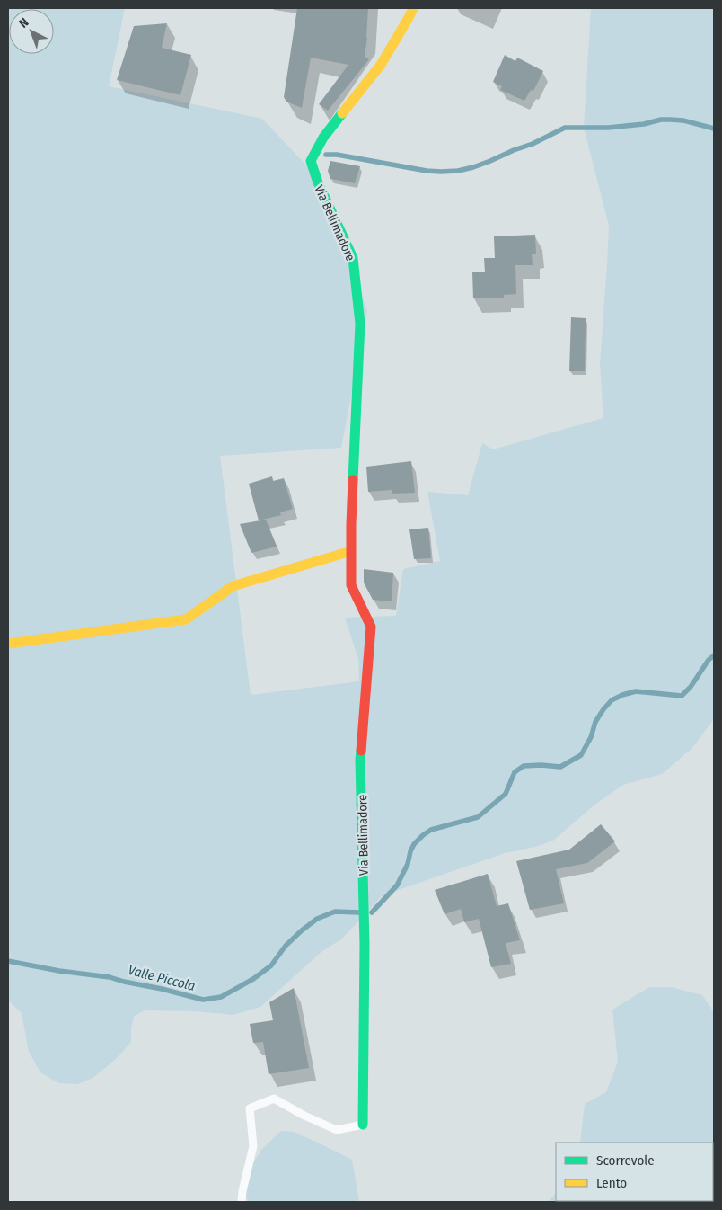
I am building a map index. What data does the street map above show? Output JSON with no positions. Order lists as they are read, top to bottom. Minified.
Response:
{"streets":{"street":["Via Bellimadore"]},"water":["Valle Piccola"],"legend":["Scorrevole","Lento"],"north":"top left"}
